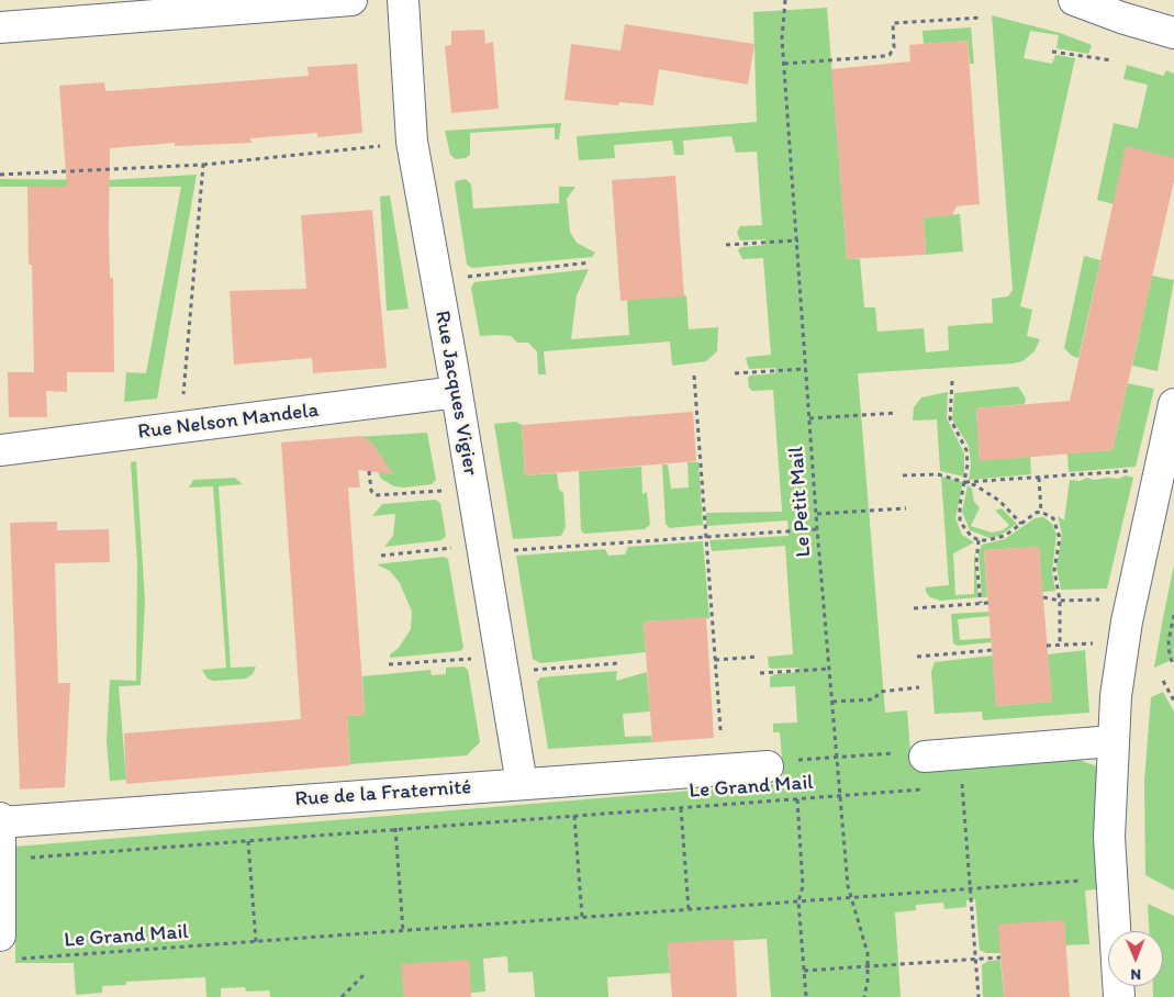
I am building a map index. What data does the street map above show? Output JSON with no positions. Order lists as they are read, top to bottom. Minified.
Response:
{"streets":{"street":["Rue Jacques Vigier","Rue Nelson Mandela","Rue de la Fraternité"],"path":["Le Petit Mail","Le Grand Mail"]},"crossings":[["Rue Jacques Vigier","Rue Nelson Mandela"],["Rue Jacques Vigier","Rue de la Fraternité"],["Le Petit Mail","Le Grand Mail"]],"north":"bottom"}
